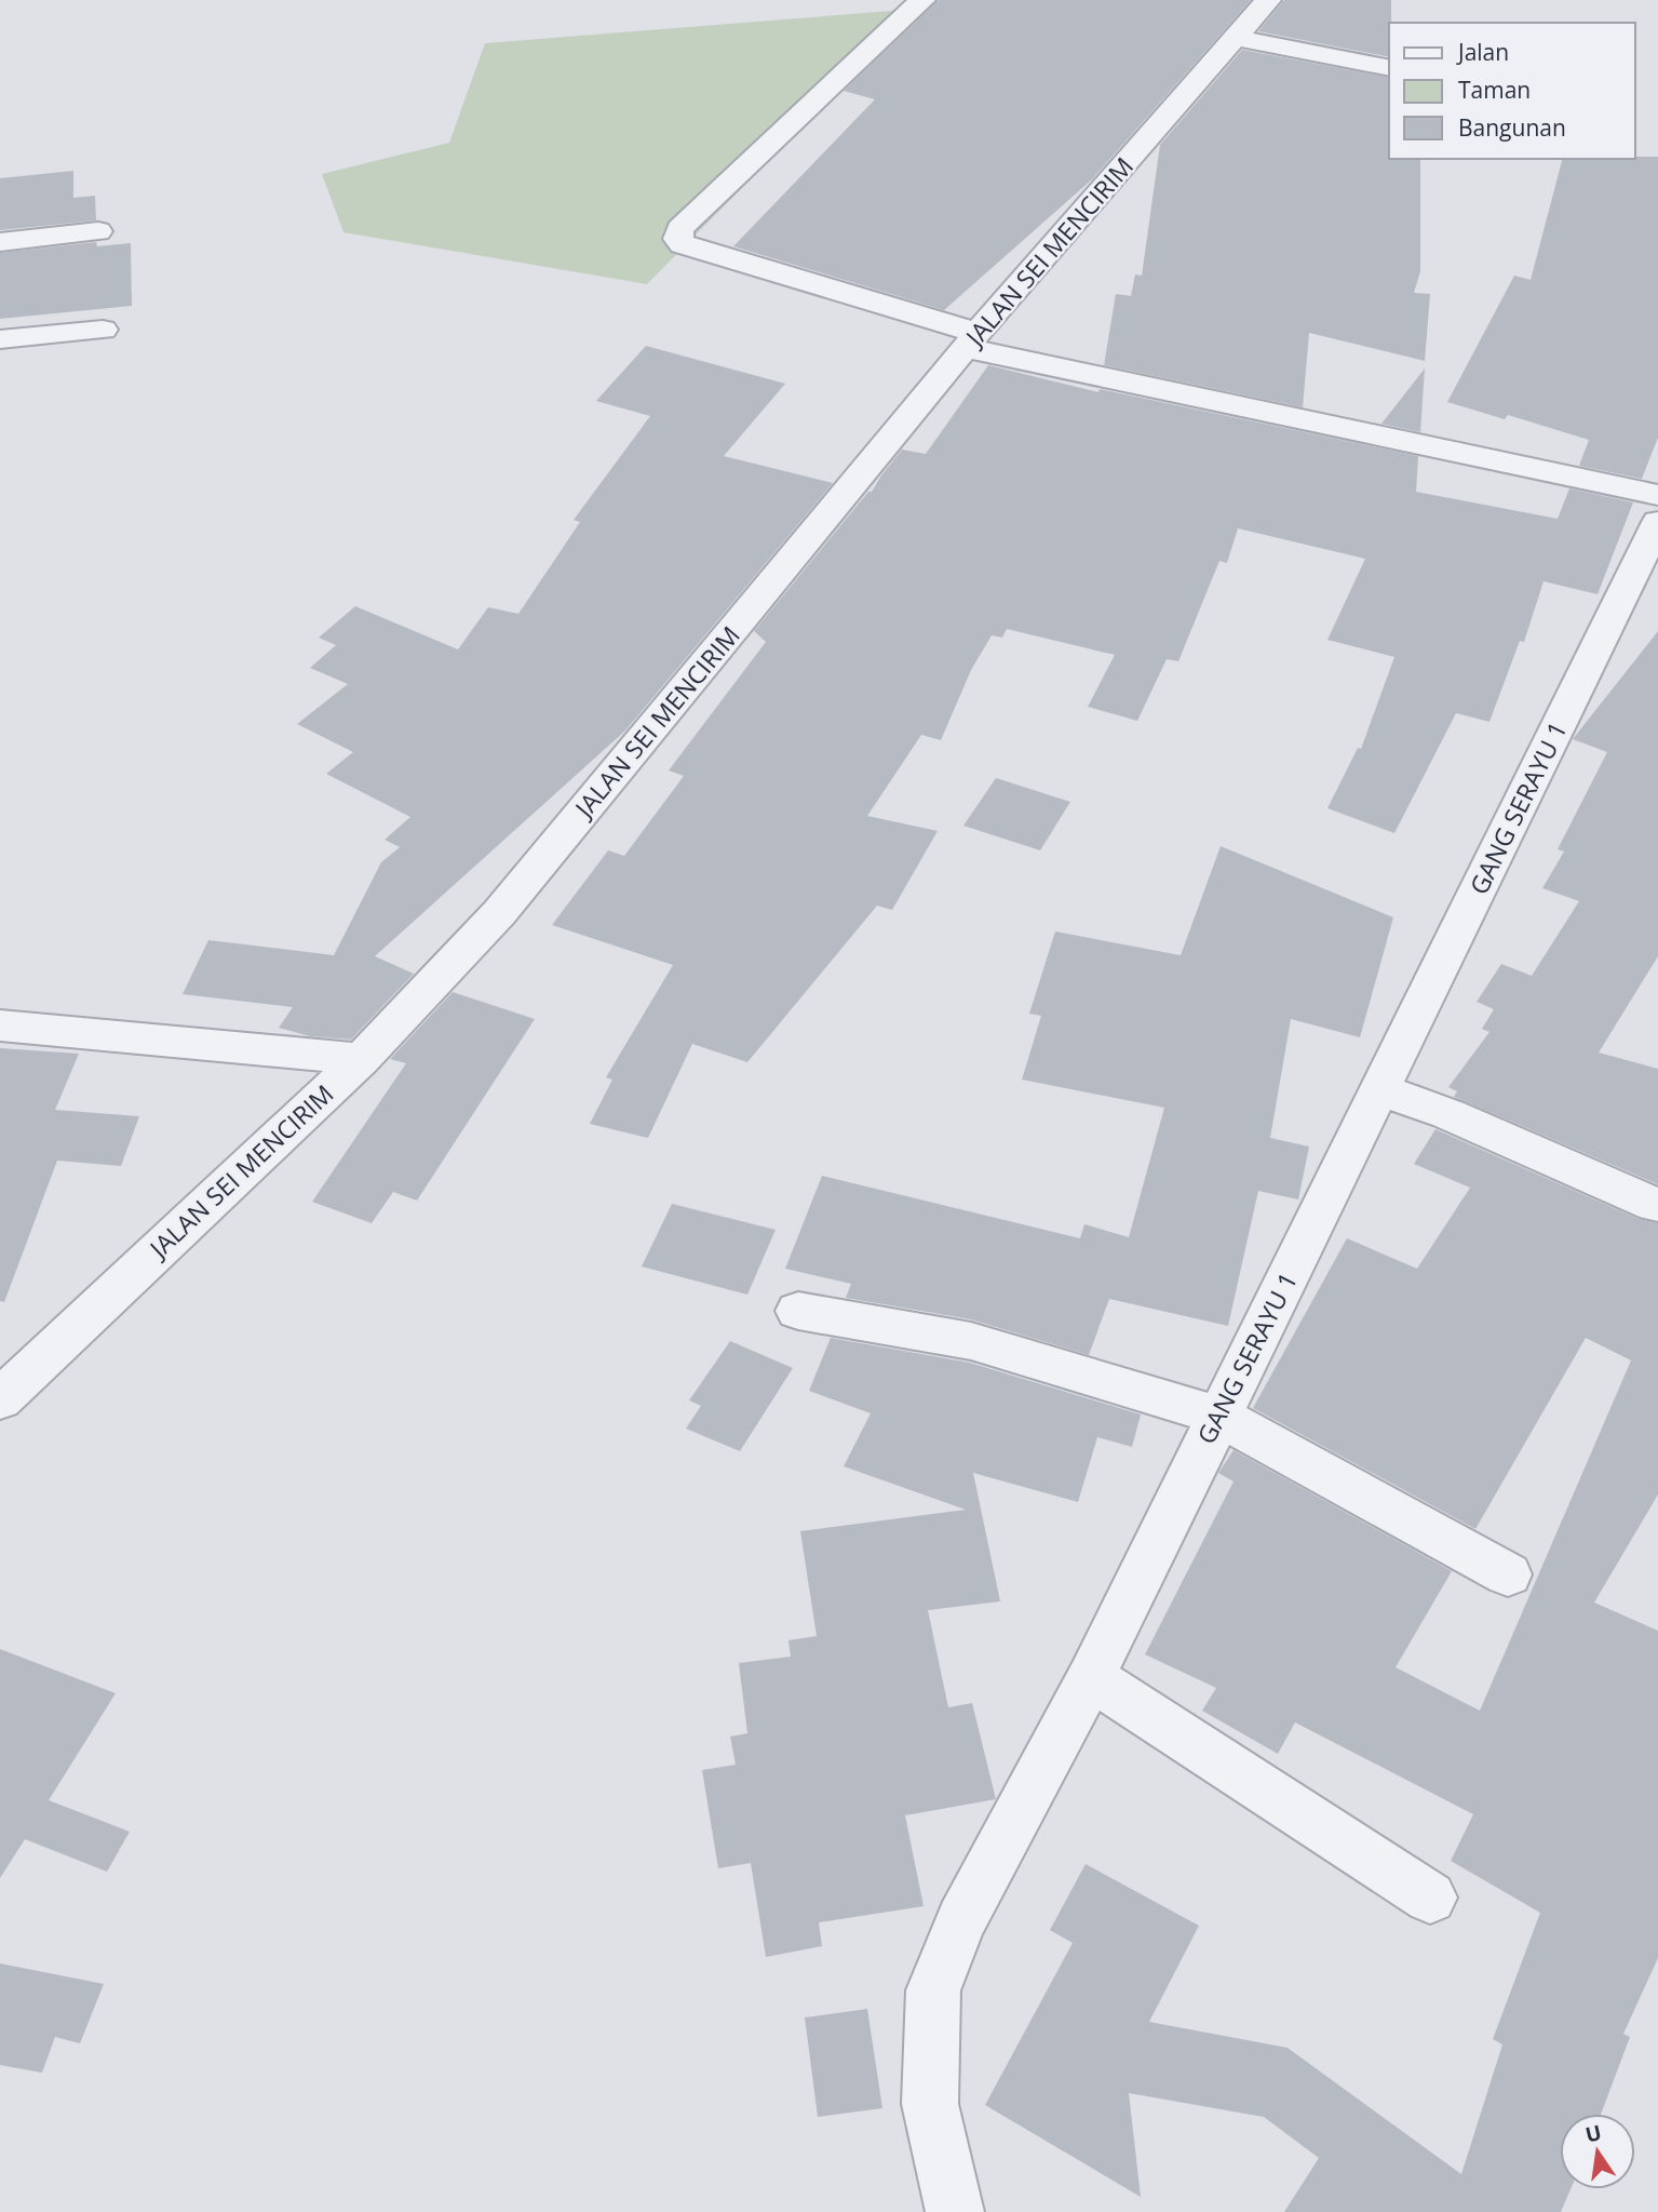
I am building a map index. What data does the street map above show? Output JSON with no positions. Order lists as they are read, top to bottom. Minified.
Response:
{"streets":{"street":["JALAN SEI MENCIRIM","GANG SERAYU 1"]},"legend":["Jalan","Taman","Bangunan"],"north":"top"}
